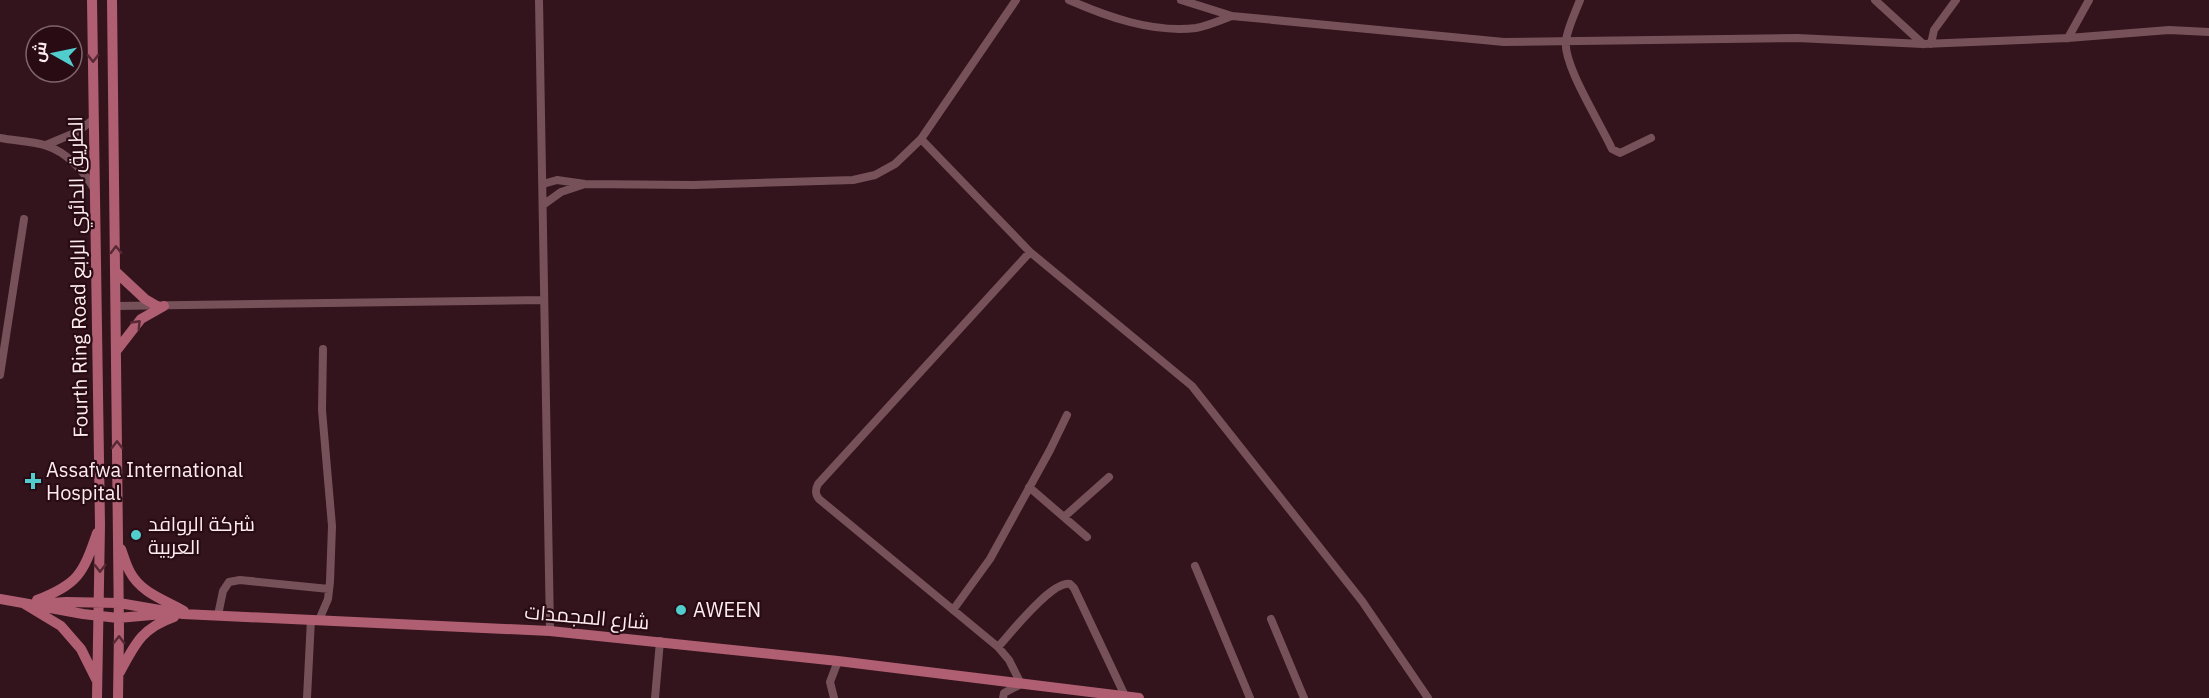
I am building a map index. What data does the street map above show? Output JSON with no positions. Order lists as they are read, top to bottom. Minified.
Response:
{"streets":{"main road":["Fourth Ring Road الطريق الدائري الرابع","شارع المجمدات"]},"crossings":[["Fourth Ring Road الطريق الدائري الرابع","شارع المجمدات"]],"places":{"health":["Assafwa International Hospital"],"other":["شركة الروافد العربية","AWEEN"]},"north":"left"}
